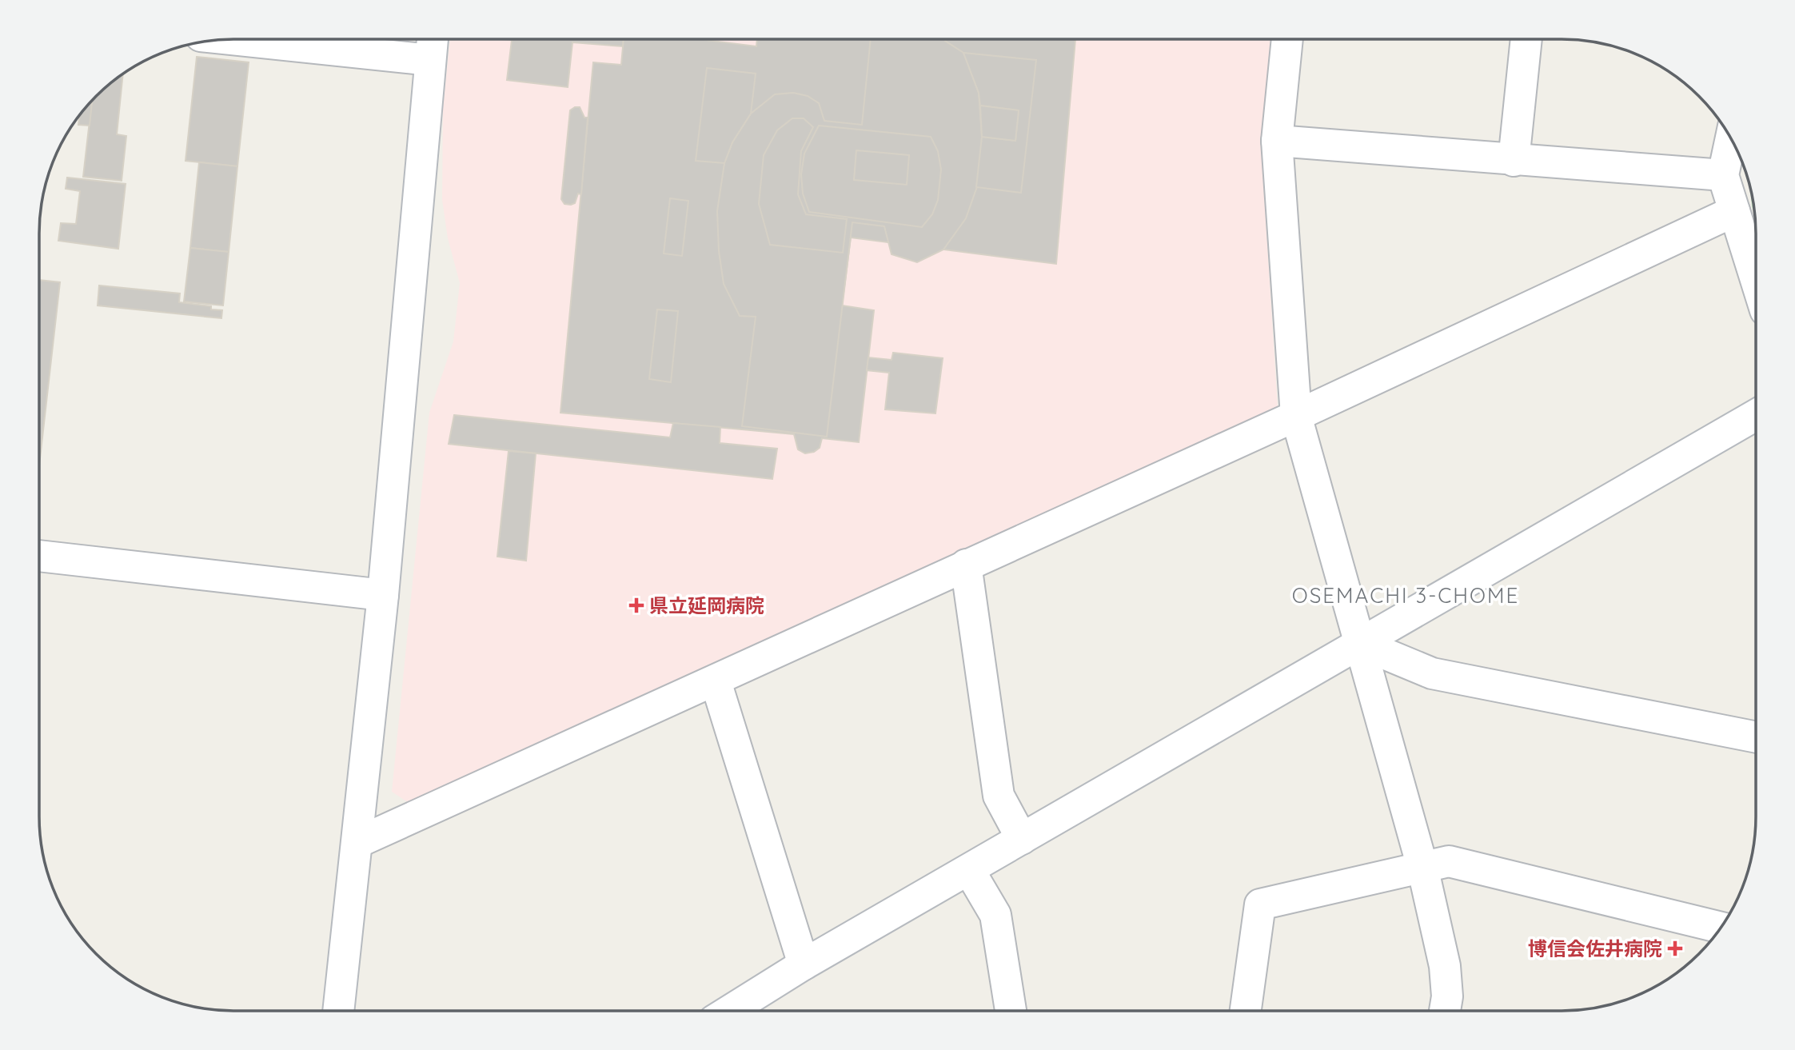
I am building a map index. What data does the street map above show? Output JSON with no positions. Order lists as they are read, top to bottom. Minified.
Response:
{"districts":["OSEMACHI 3-CHOME"],"places":{"health":["県立延岡病院","博信会佐井病院"]}}
